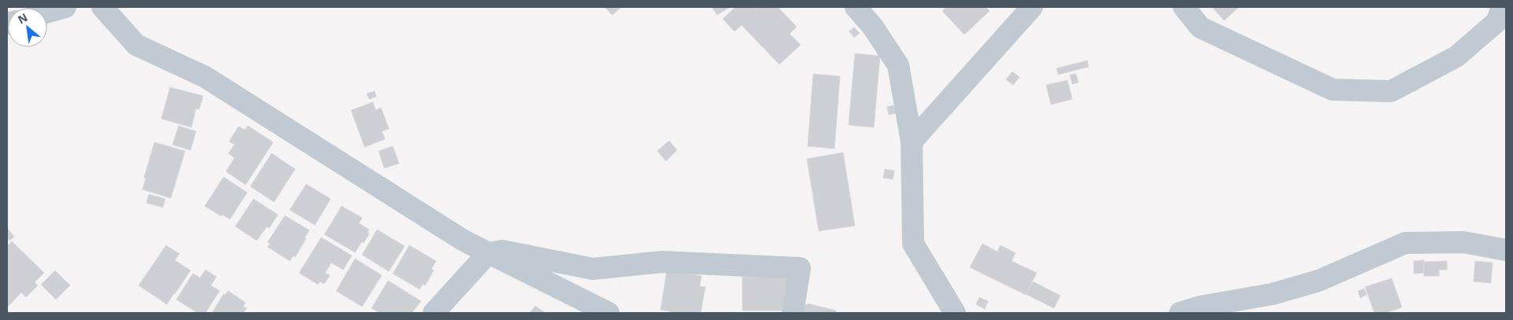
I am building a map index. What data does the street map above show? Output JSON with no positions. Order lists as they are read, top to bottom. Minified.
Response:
{"north":"top left"}
